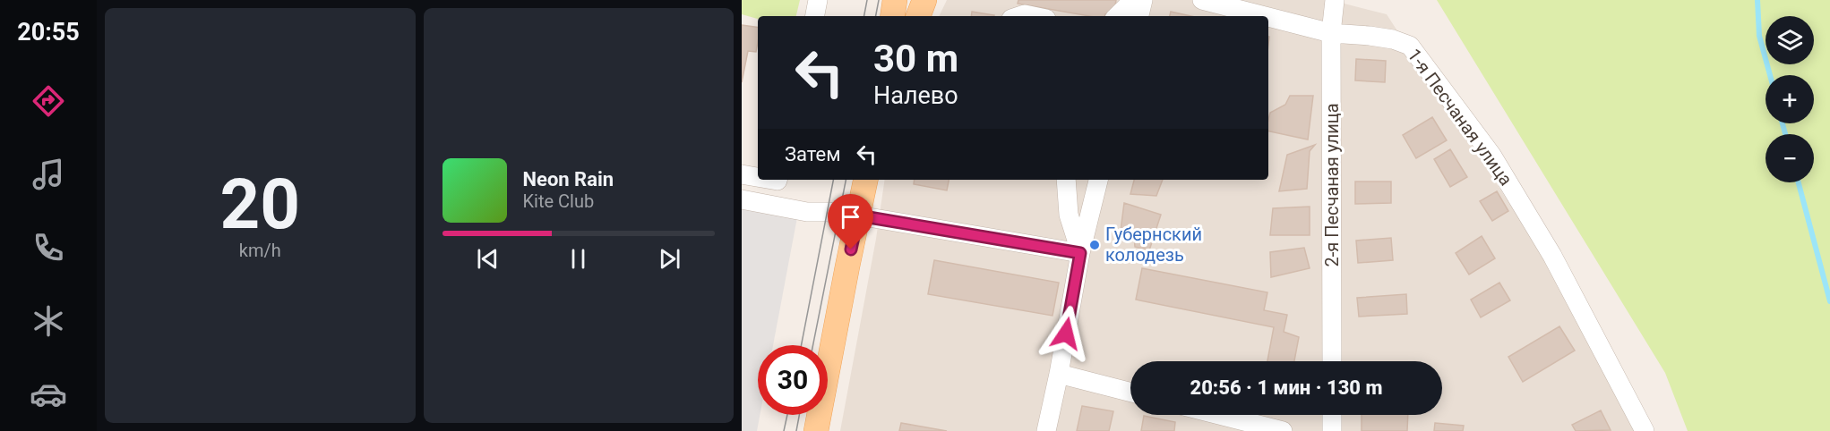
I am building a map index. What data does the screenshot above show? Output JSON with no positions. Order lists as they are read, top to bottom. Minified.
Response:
{"streets":{"street":["1-я Песчаная улица","2-я Песчаная улица"]},"crossings":[["1-я Песчаная улица","2-я Песчаная улица"]],"places":["Губернский колодезь"],"page":{"tabs":"20:55","tile":["20","km/h"],"map_buttons":["+","−"],"turn":["30 m","Налево"],"then":"Затем","song":["Neon Rain","Kite Club"],"limit":"30","trip":"20:56 · 1 мин · 130 m"}}
